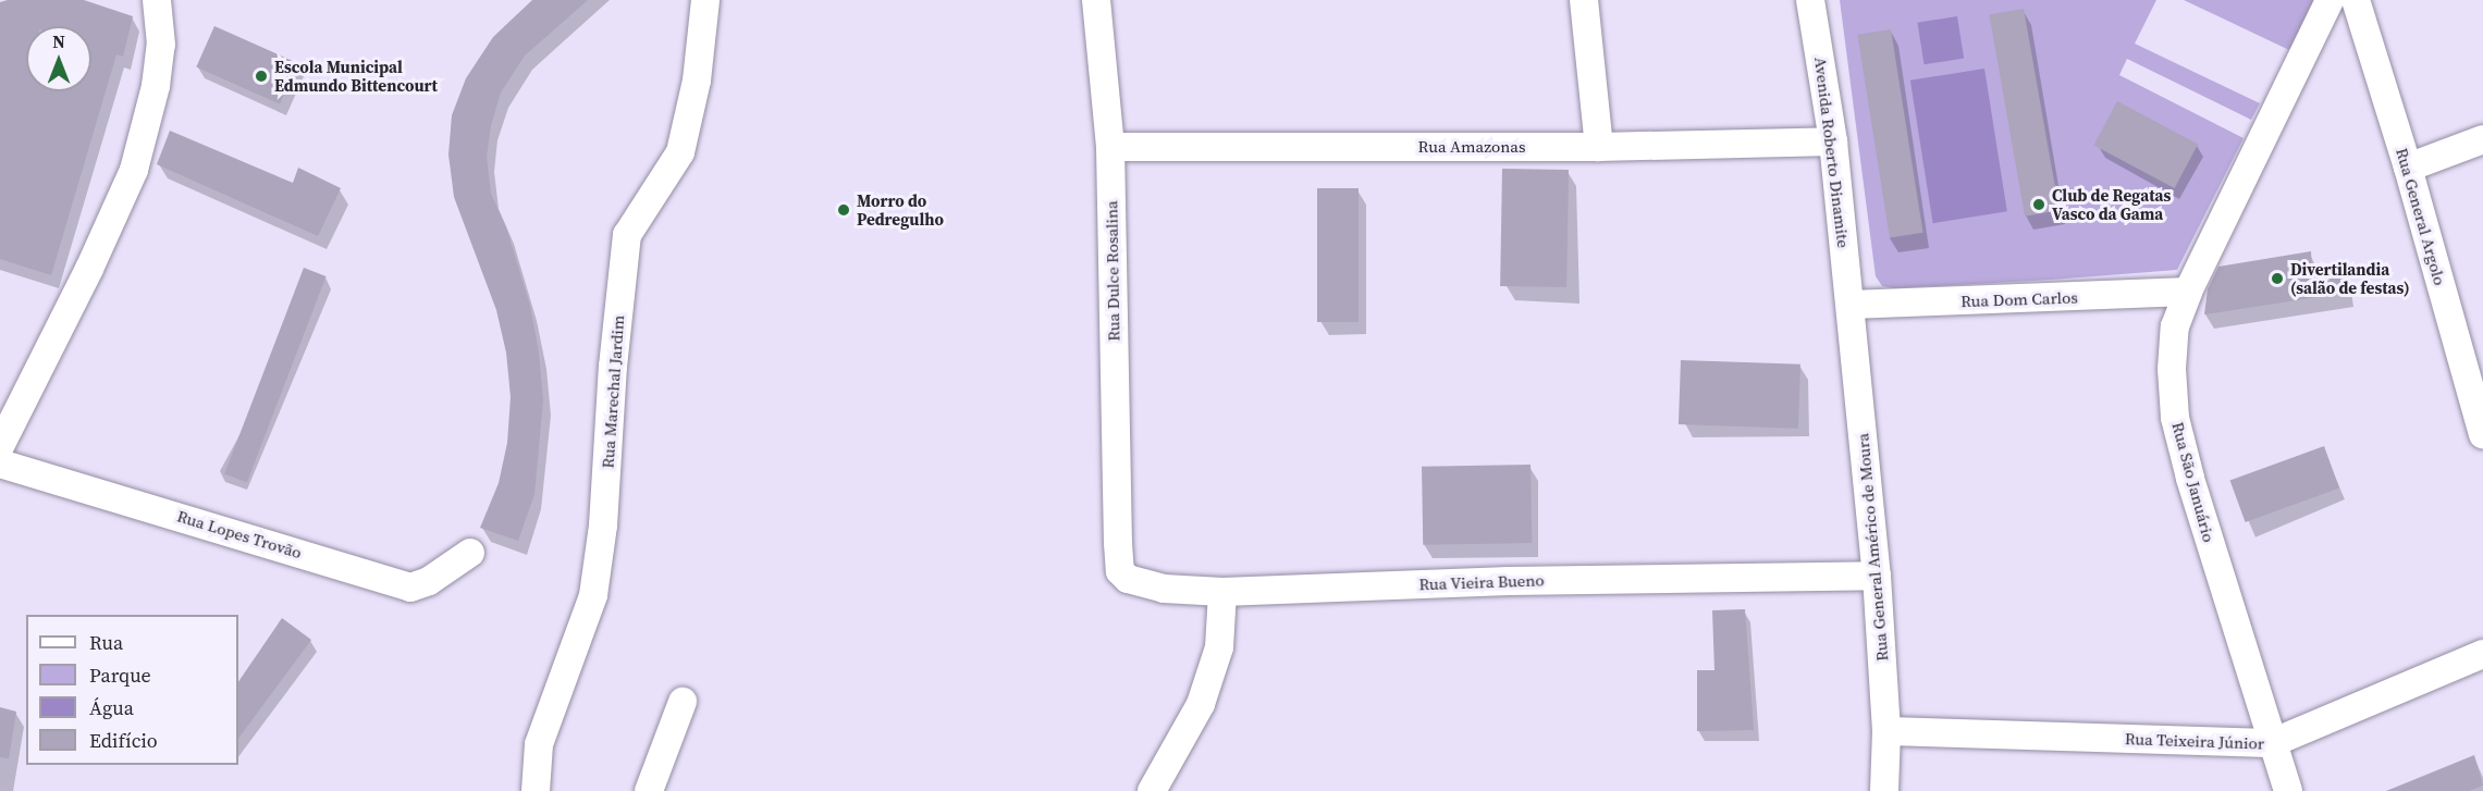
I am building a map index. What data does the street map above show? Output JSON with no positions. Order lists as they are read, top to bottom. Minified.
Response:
{"streets":{"street":["Rua Amazonas","Avenida Roberto Dinamite","Rua General Argolo","Rua Dulce Rosalina","Rua Dom Carlos","Rua Marechal Jardim","Rua São Januário","Rua Lopes Trovão","Rua General Américo de Moura","Rua Vieira Bueno","Rua Teixeira Júnior"]},"crossings":[["Rua Amazonas","Avenida Roberto Dinamite"],["Rua Amazonas","Rua Dulce Rosalina"],["Avenida Roberto Dinamite","Rua Dom Carlos"],["Avenida Roberto Dinamite","Rua General Américo de Moura"],["Rua Dulce Rosalina","Rua Vieira Bueno"],["Rua Dom Carlos","Rua São Januário"],["Rua Dom Carlos","Rua General Américo de Moura"],["Rua São Januário","Rua Teixeira Júnior"],["Rua General Américo de Moura","Rua Vieira Bueno"],["Rua General Américo de Moura","Rua Teixeira Júnior"]],"places":["Escola Municipal Edmundo Bittencourt","Club de Regatas Vasco da Gama","Morro do Pedregulho","Divertilandia (salão de festas)"],"legend":["Rua","Parque","Água","Edifício"],"north":"top"}
